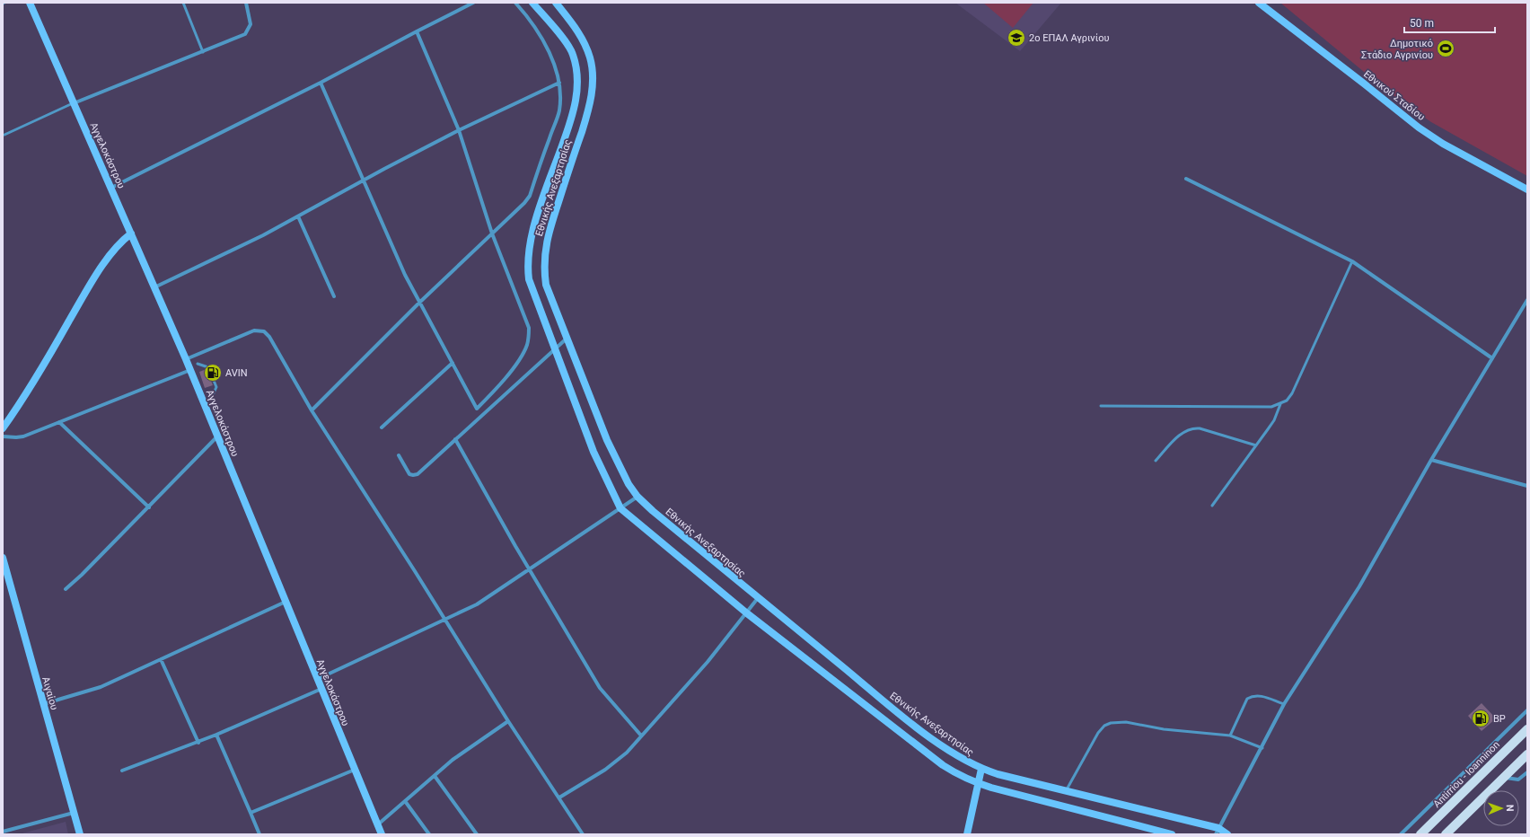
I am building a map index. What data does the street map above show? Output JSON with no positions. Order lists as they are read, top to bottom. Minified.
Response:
{"streets":{"main road":["Antirriou - Ioanninon"],"street":["Εθνικού Σταδίου","Αγγελοκάστρου","Εθνικής Ανεξαρτησίας","Αιγαίου"]},"places":{"school or university":["2ο ΕΠΑΛ Αγρινίου"],"sports":["Δημοτικό Στάδιο Αγρινίου"],"fuel station":["AVIN","BP"]},"scale_bar":"50 m","north":"right"}
